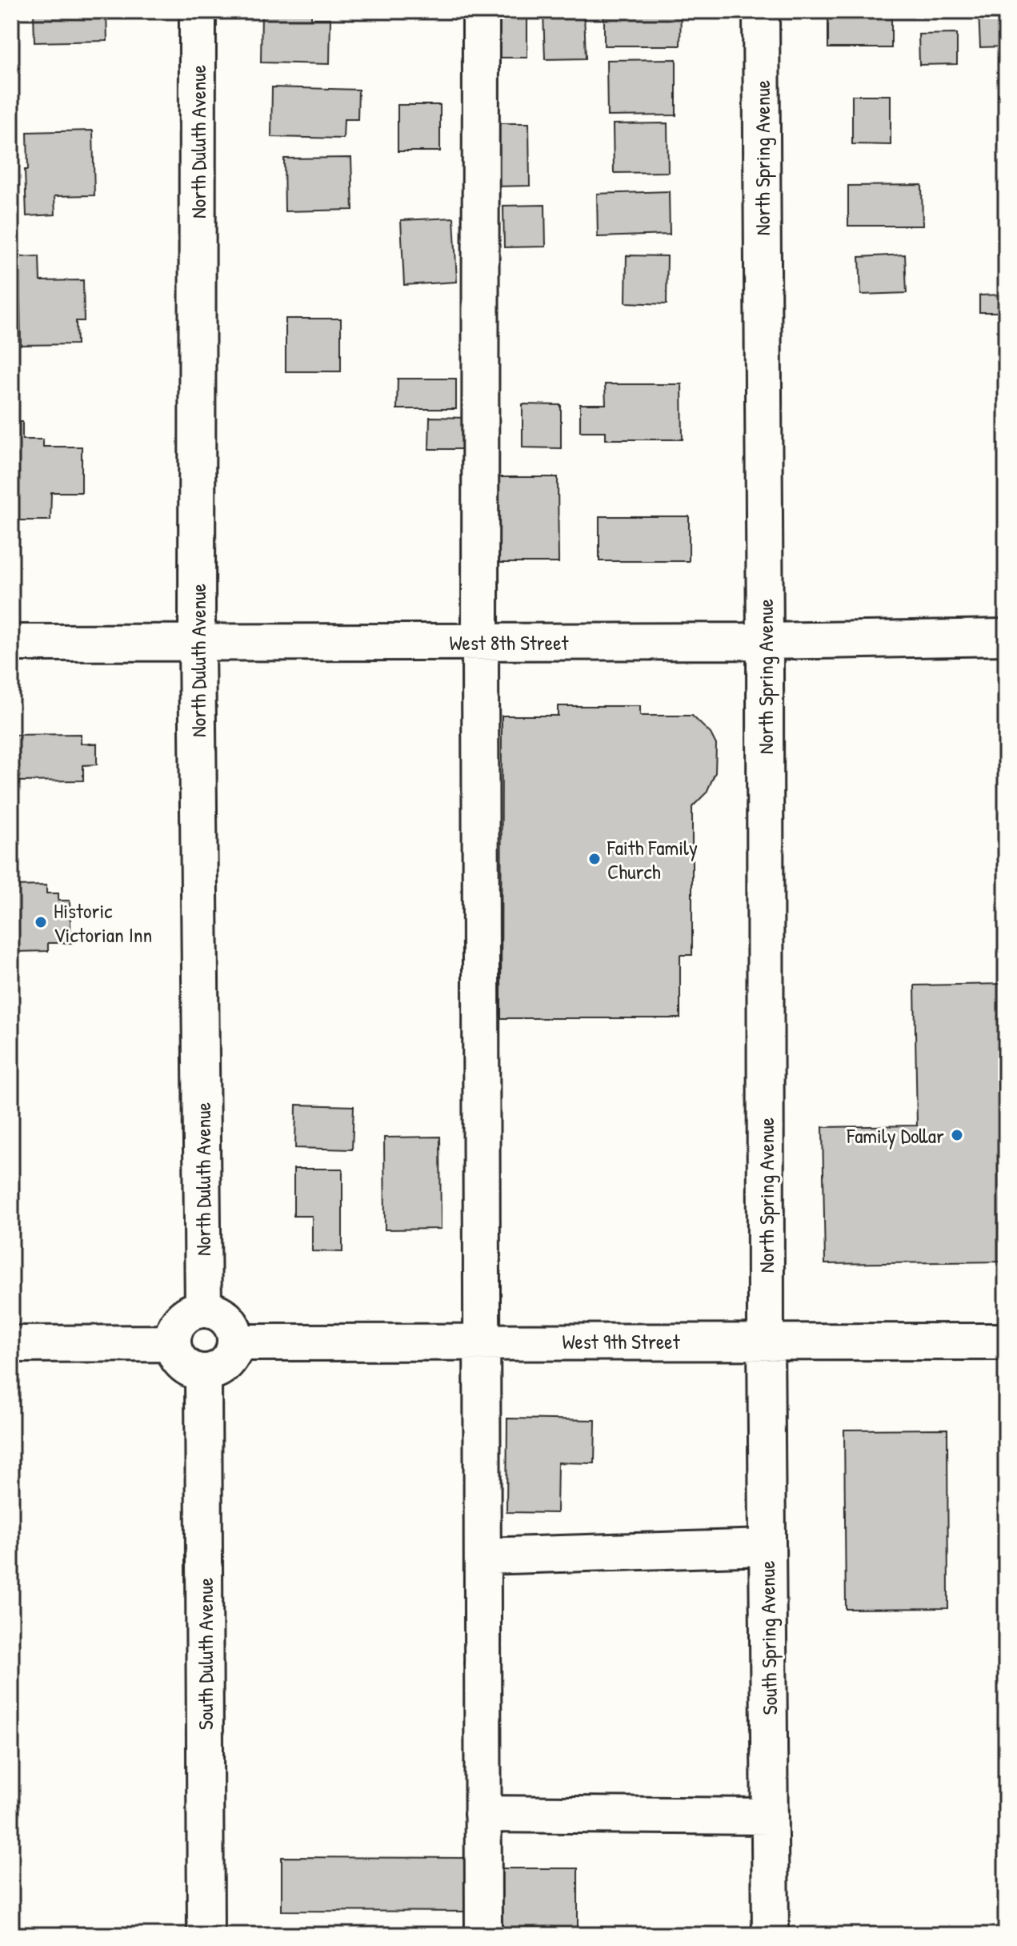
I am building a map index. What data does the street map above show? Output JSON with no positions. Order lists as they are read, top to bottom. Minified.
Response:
{"streets":{"street":["North Duluth Avenue","North Spring Avenue","West 8th Street","West 9th Street","South Spring Avenue","South Duluth Avenue"]},"crossings":[["North Duluth Avenue","West 8th Street"],["North Duluth Avenue","West 9th Street"],["North Duluth Avenue","South Duluth Avenue"],["North Spring Avenue","West 8th Street"],["North Spring Avenue","West 9th Street"],["North Spring Avenue","South Spring Avenue"],["West 9th Street","South Spring Avenue"],["West 9th Street","South Duluth Avenue"]],"places":["Faith Family Church","Historic Victorian Inn","Family Dollar"]}
